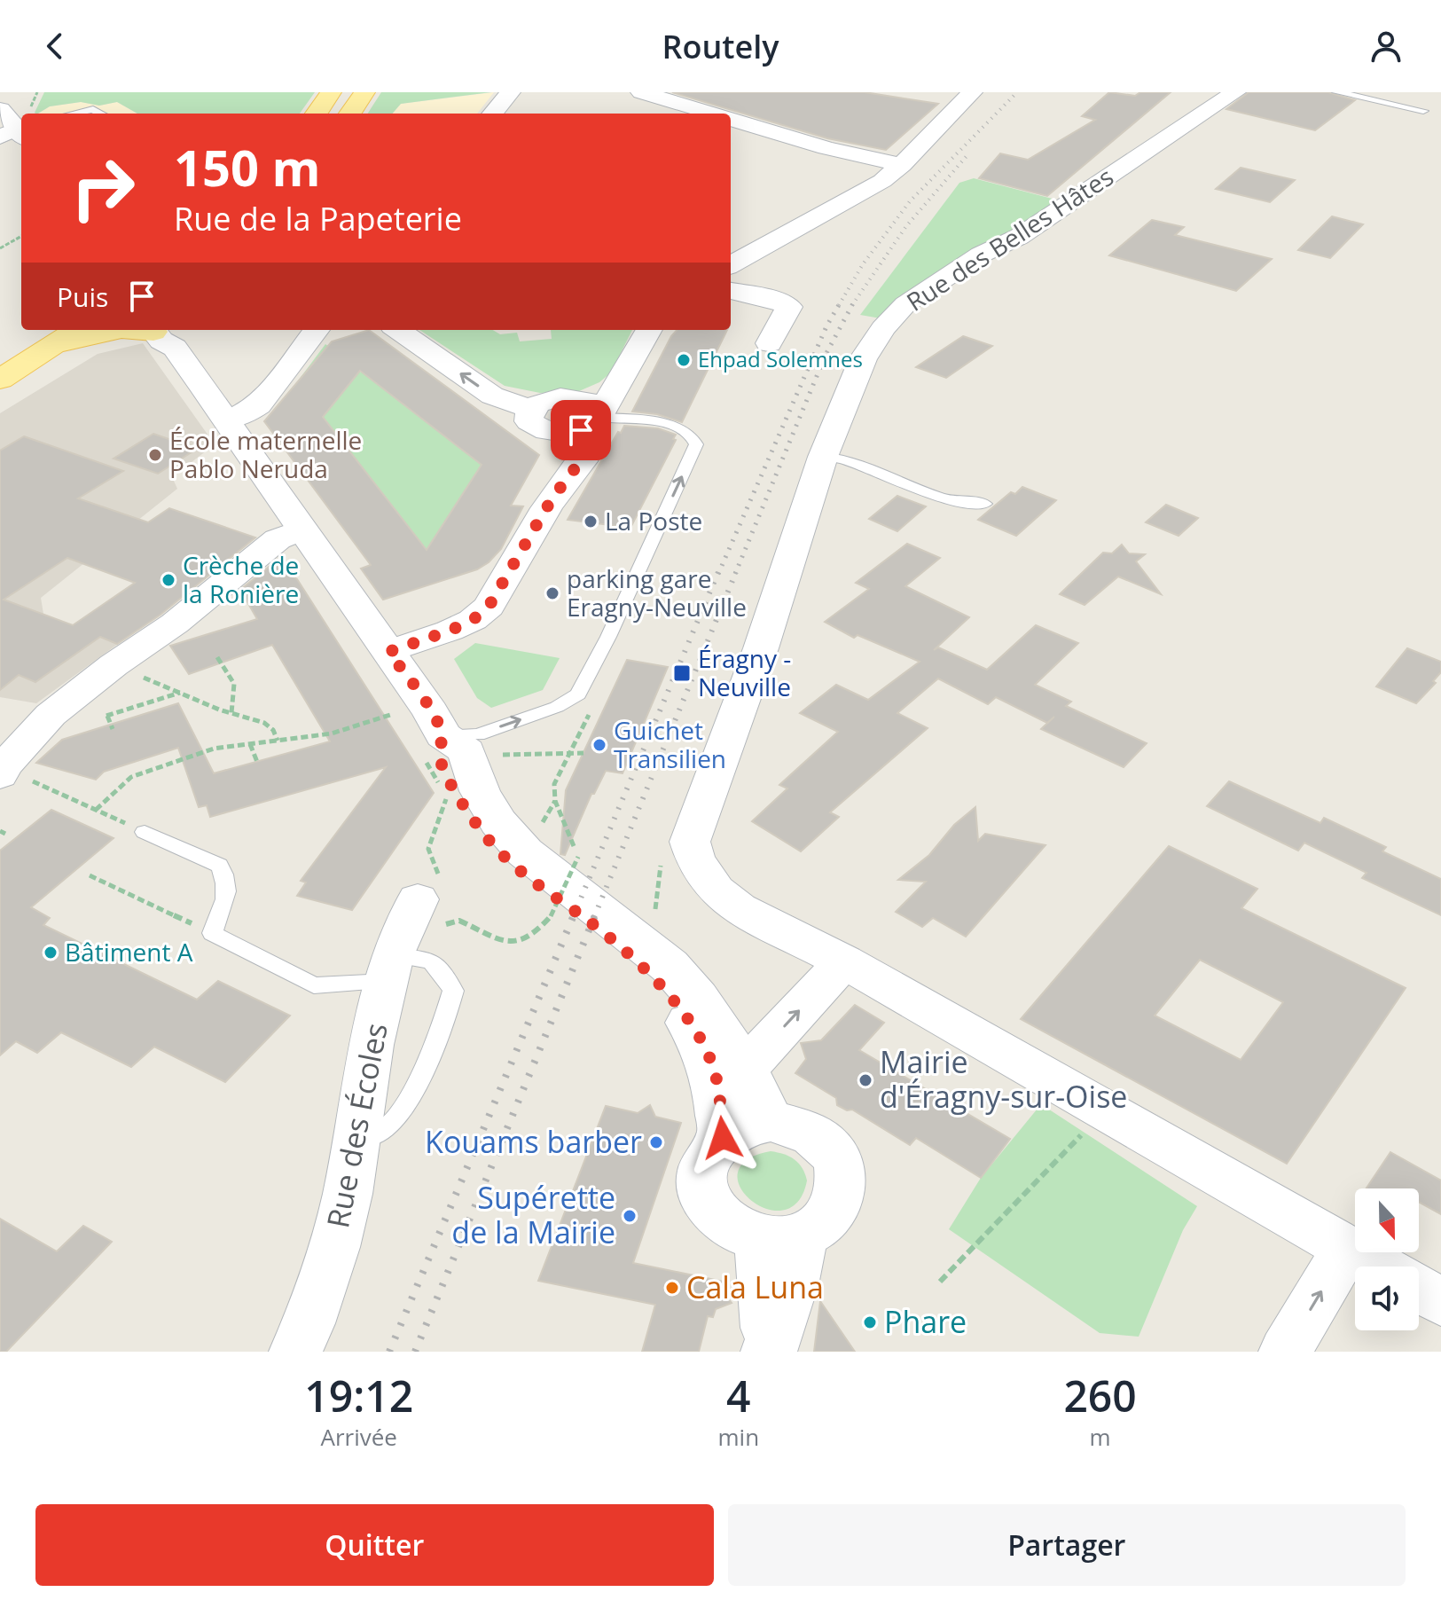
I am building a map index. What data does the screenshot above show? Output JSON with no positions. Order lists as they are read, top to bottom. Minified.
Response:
{"streets":{"street":["Rue des Belles Hâtes","Rue des Écoles"]},"places":{"other":["Ehpad Solemnes","École maternelle Pablo Neruda","La Poste","Crèche de la Ronière","parking gare Eragny-Neuville","Guichet Transilien","Bâtiment A","Mairie d'Éragny-sur-Oise","Kouams barber","Supérette de la Mairie","Cala Luna","Phare"],"transit":["Éragny - Neuville"]},"north":"bottom","page":{"header":"Routely","turn":["150 m","Rue de la Papeterie"],"then":"Puis","eta":["19:12","Arrivée","4","min","260","m"],"buttons":["Quitter","Partager"]}}
